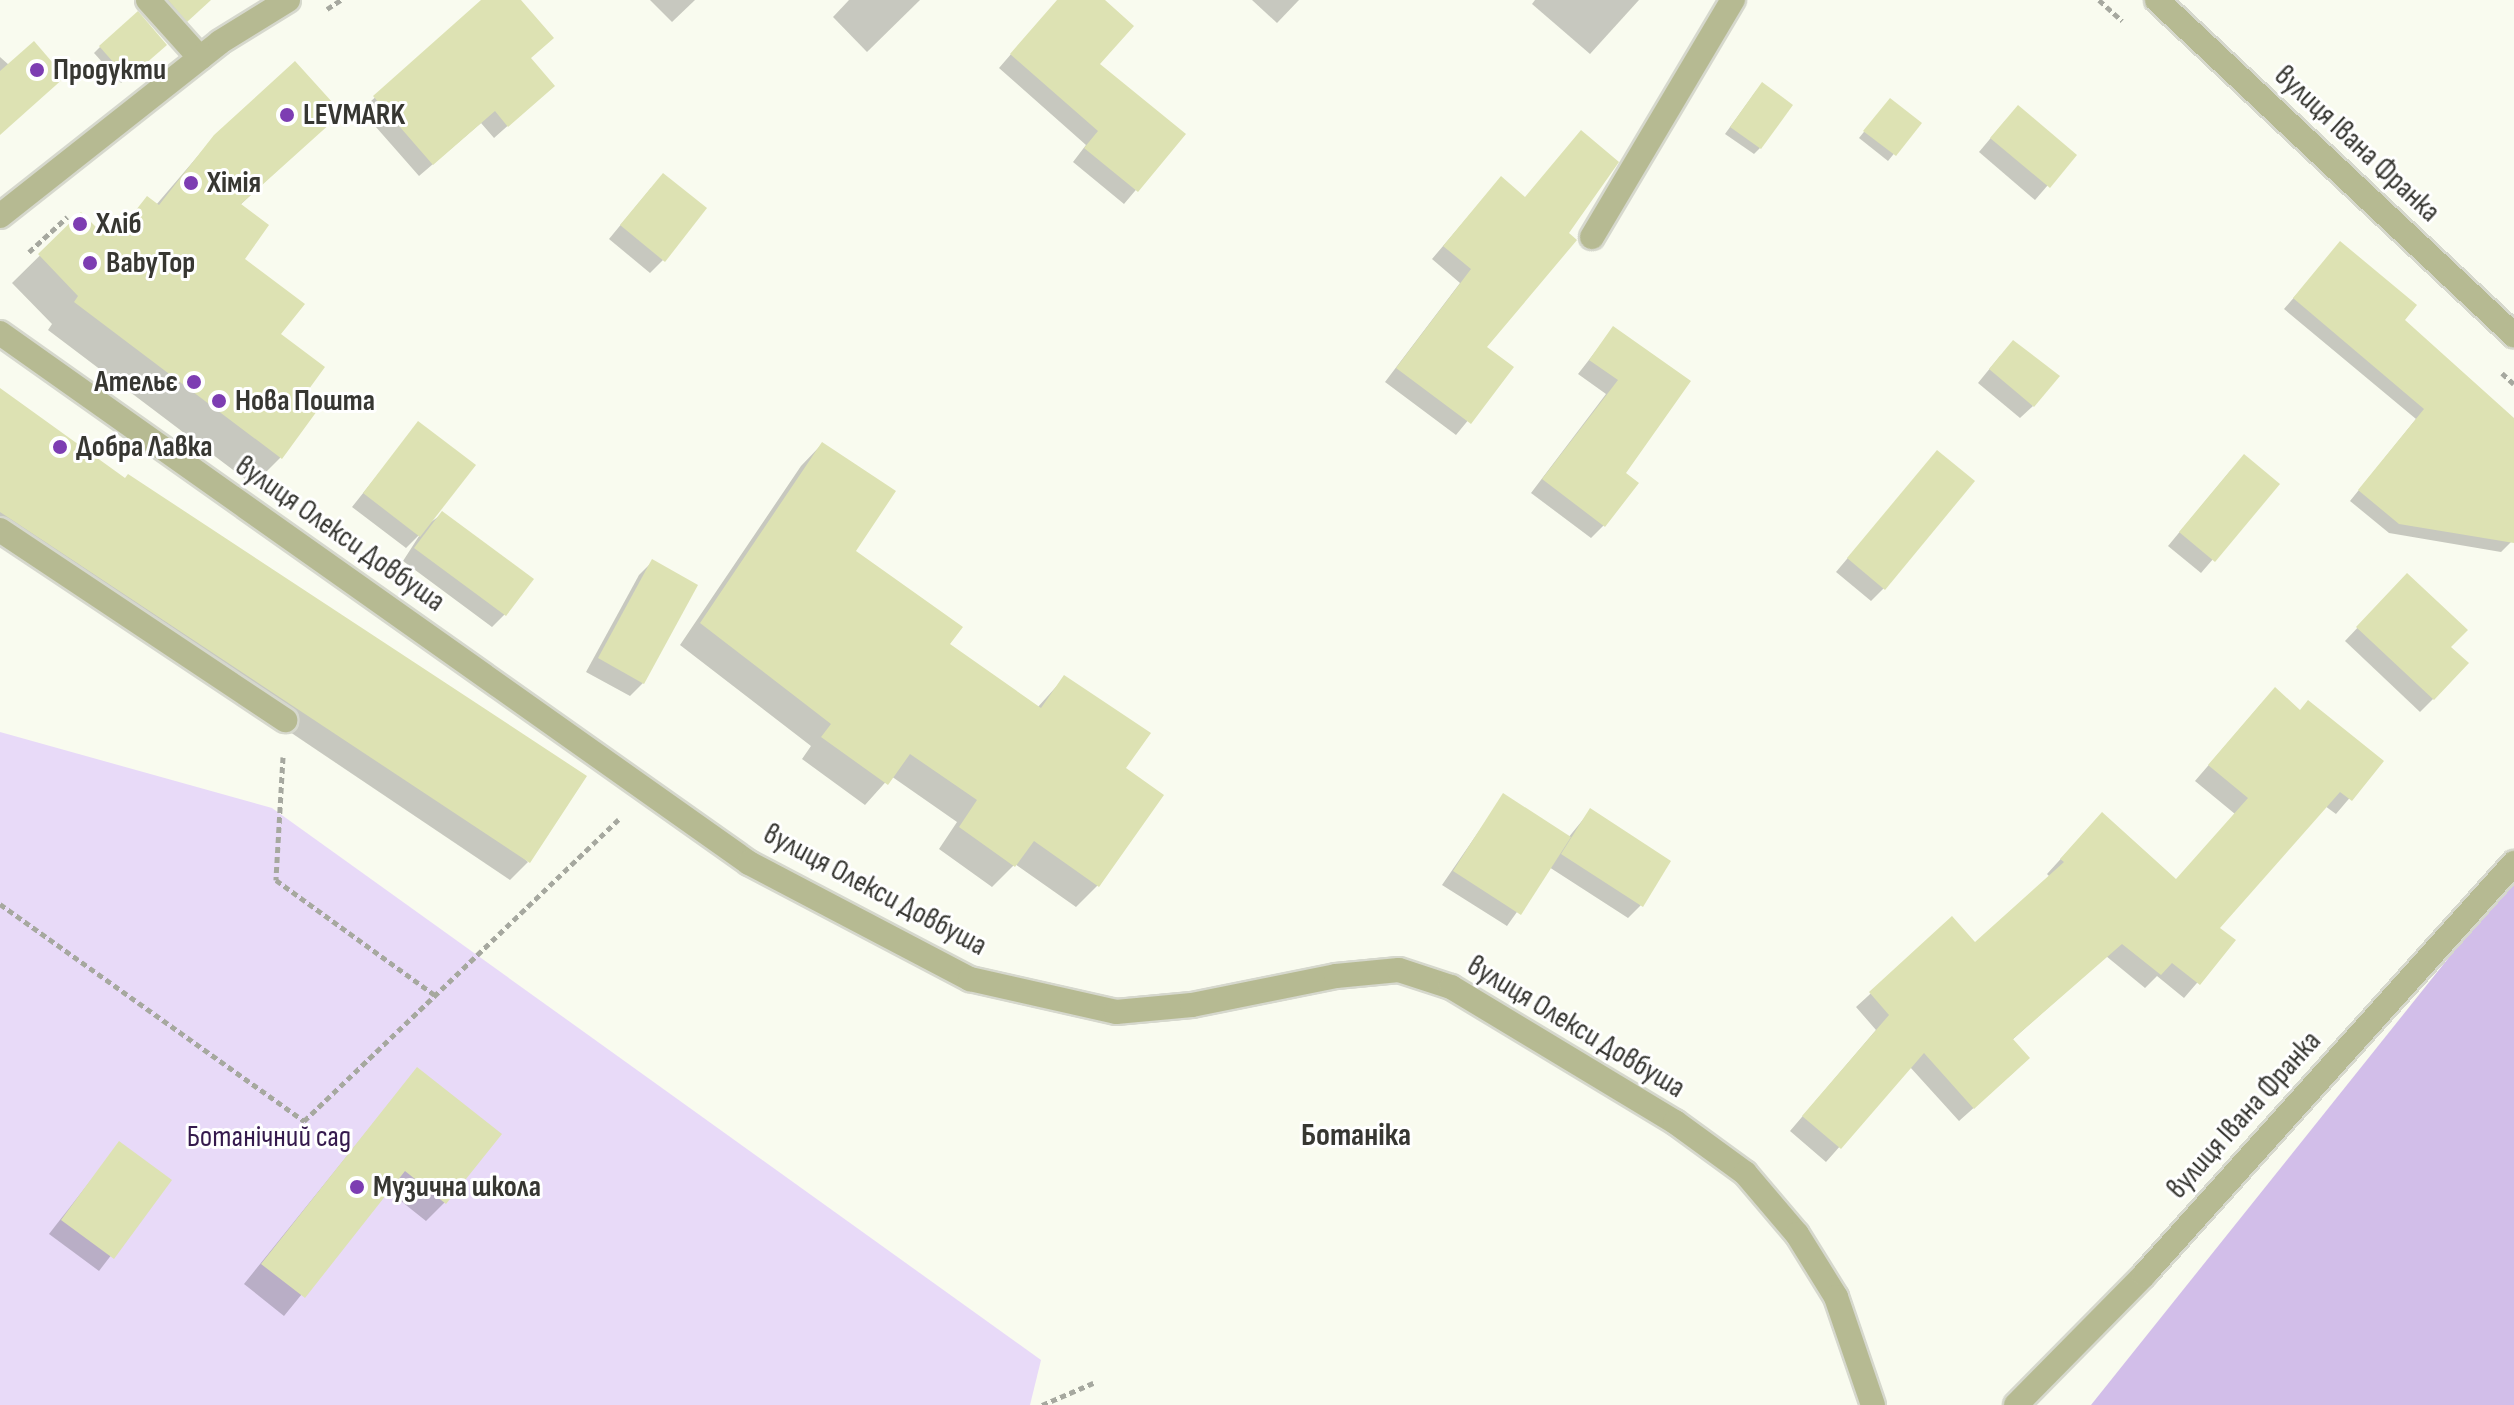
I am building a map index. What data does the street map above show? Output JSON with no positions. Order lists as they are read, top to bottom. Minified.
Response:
{"streets":{"street":["вулиця Івана Франка","вулиця Олекси Довбуша"]},"districts":["Ботаніка"],"parks":["Ботанічний сад"],"places":["Продукти","LEVMARK","Хімія","Хліб","BabyTop","Ательє","Нова Пошта","Добра Лавка","Музична школа"]}
